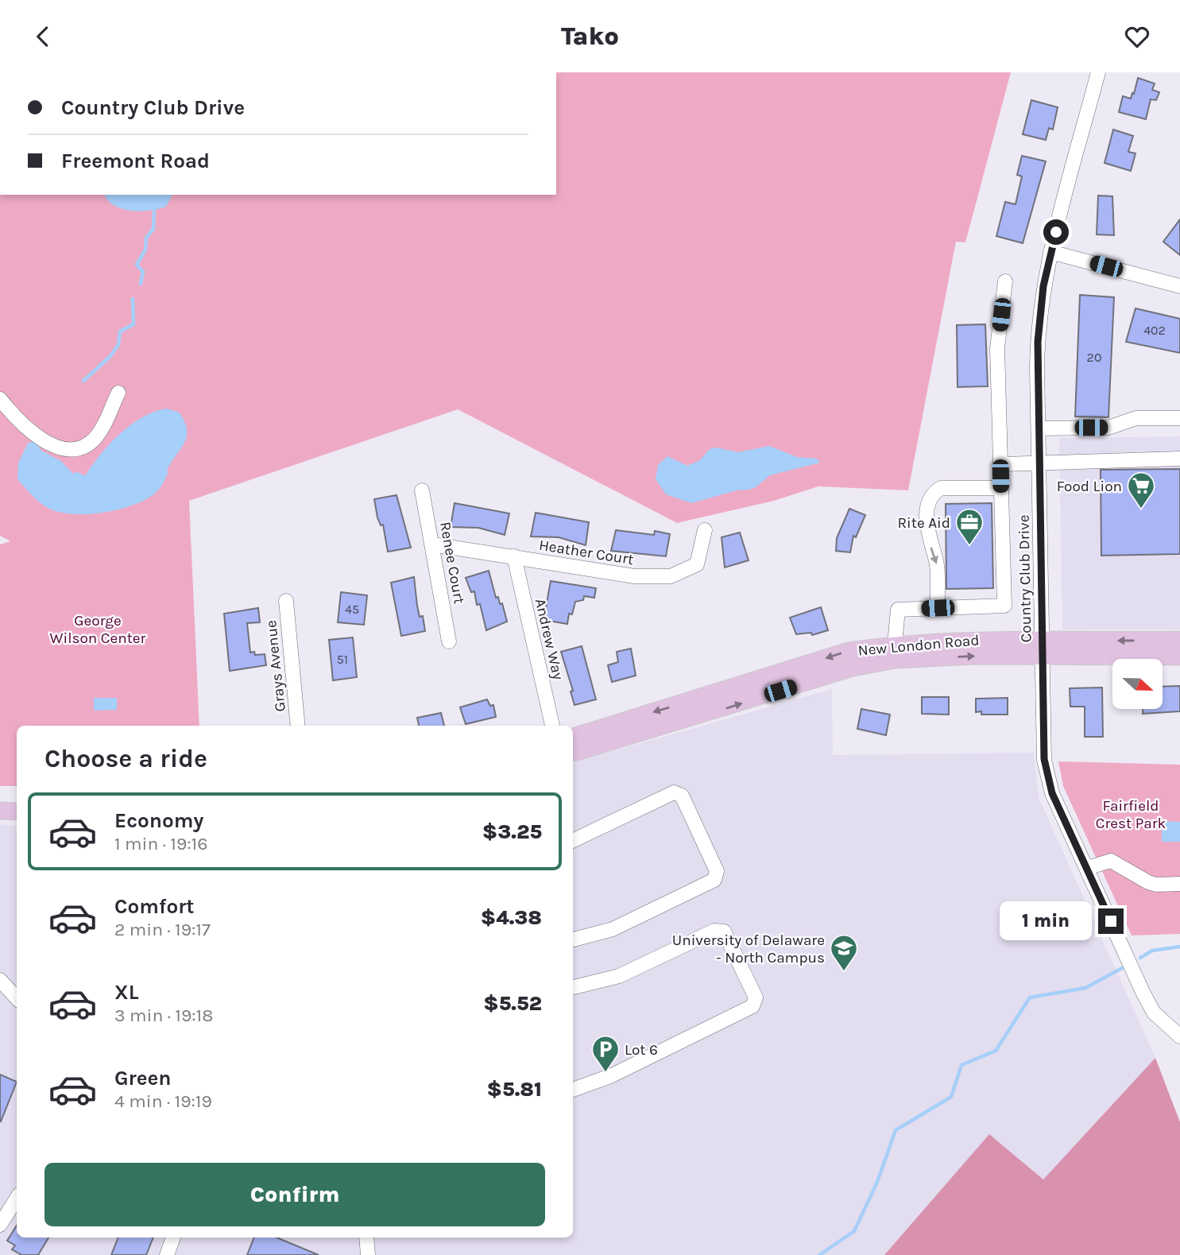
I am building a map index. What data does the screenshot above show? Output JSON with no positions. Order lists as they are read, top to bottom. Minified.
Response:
{"streets":{"main road":["New London Road"],"street":["Heather Court","Renee Court","Country Club Drive","Andrew Way","Grays Avenue"]},"crossings":[["Heather Court","Renee Court"],["Heather Court","Andrew Way"],["Country Club Drive","New London Road"]],"parks":["George Wilson Center","Fairfield Crest Park"],"places":{"supermarket":["Food Lion"],"office":["Rite Aid"],"school or university":["University of Delaware - North Campus"],"parking":["Lot 6"]},"house_numbers":["402","20","45","51"],"north":"right","page":{"header":"Tako","banner":["Country Club Drive","Freemont Road"],"heading":"Choose a ride","list":[{"name":"Economy","note":"1 min · 19:16","value":"$3.25"},{"name":"Comfort","note":"2 min · 19:17","value":"$4.38"},{"name":"XL","note":"3 min · 19:18","value":"$5.52"},{"name":"Green","note":"4 min · 19:19","value":"$5.81"}],"bubble":"1 min","buttons":"Confirm"}}
